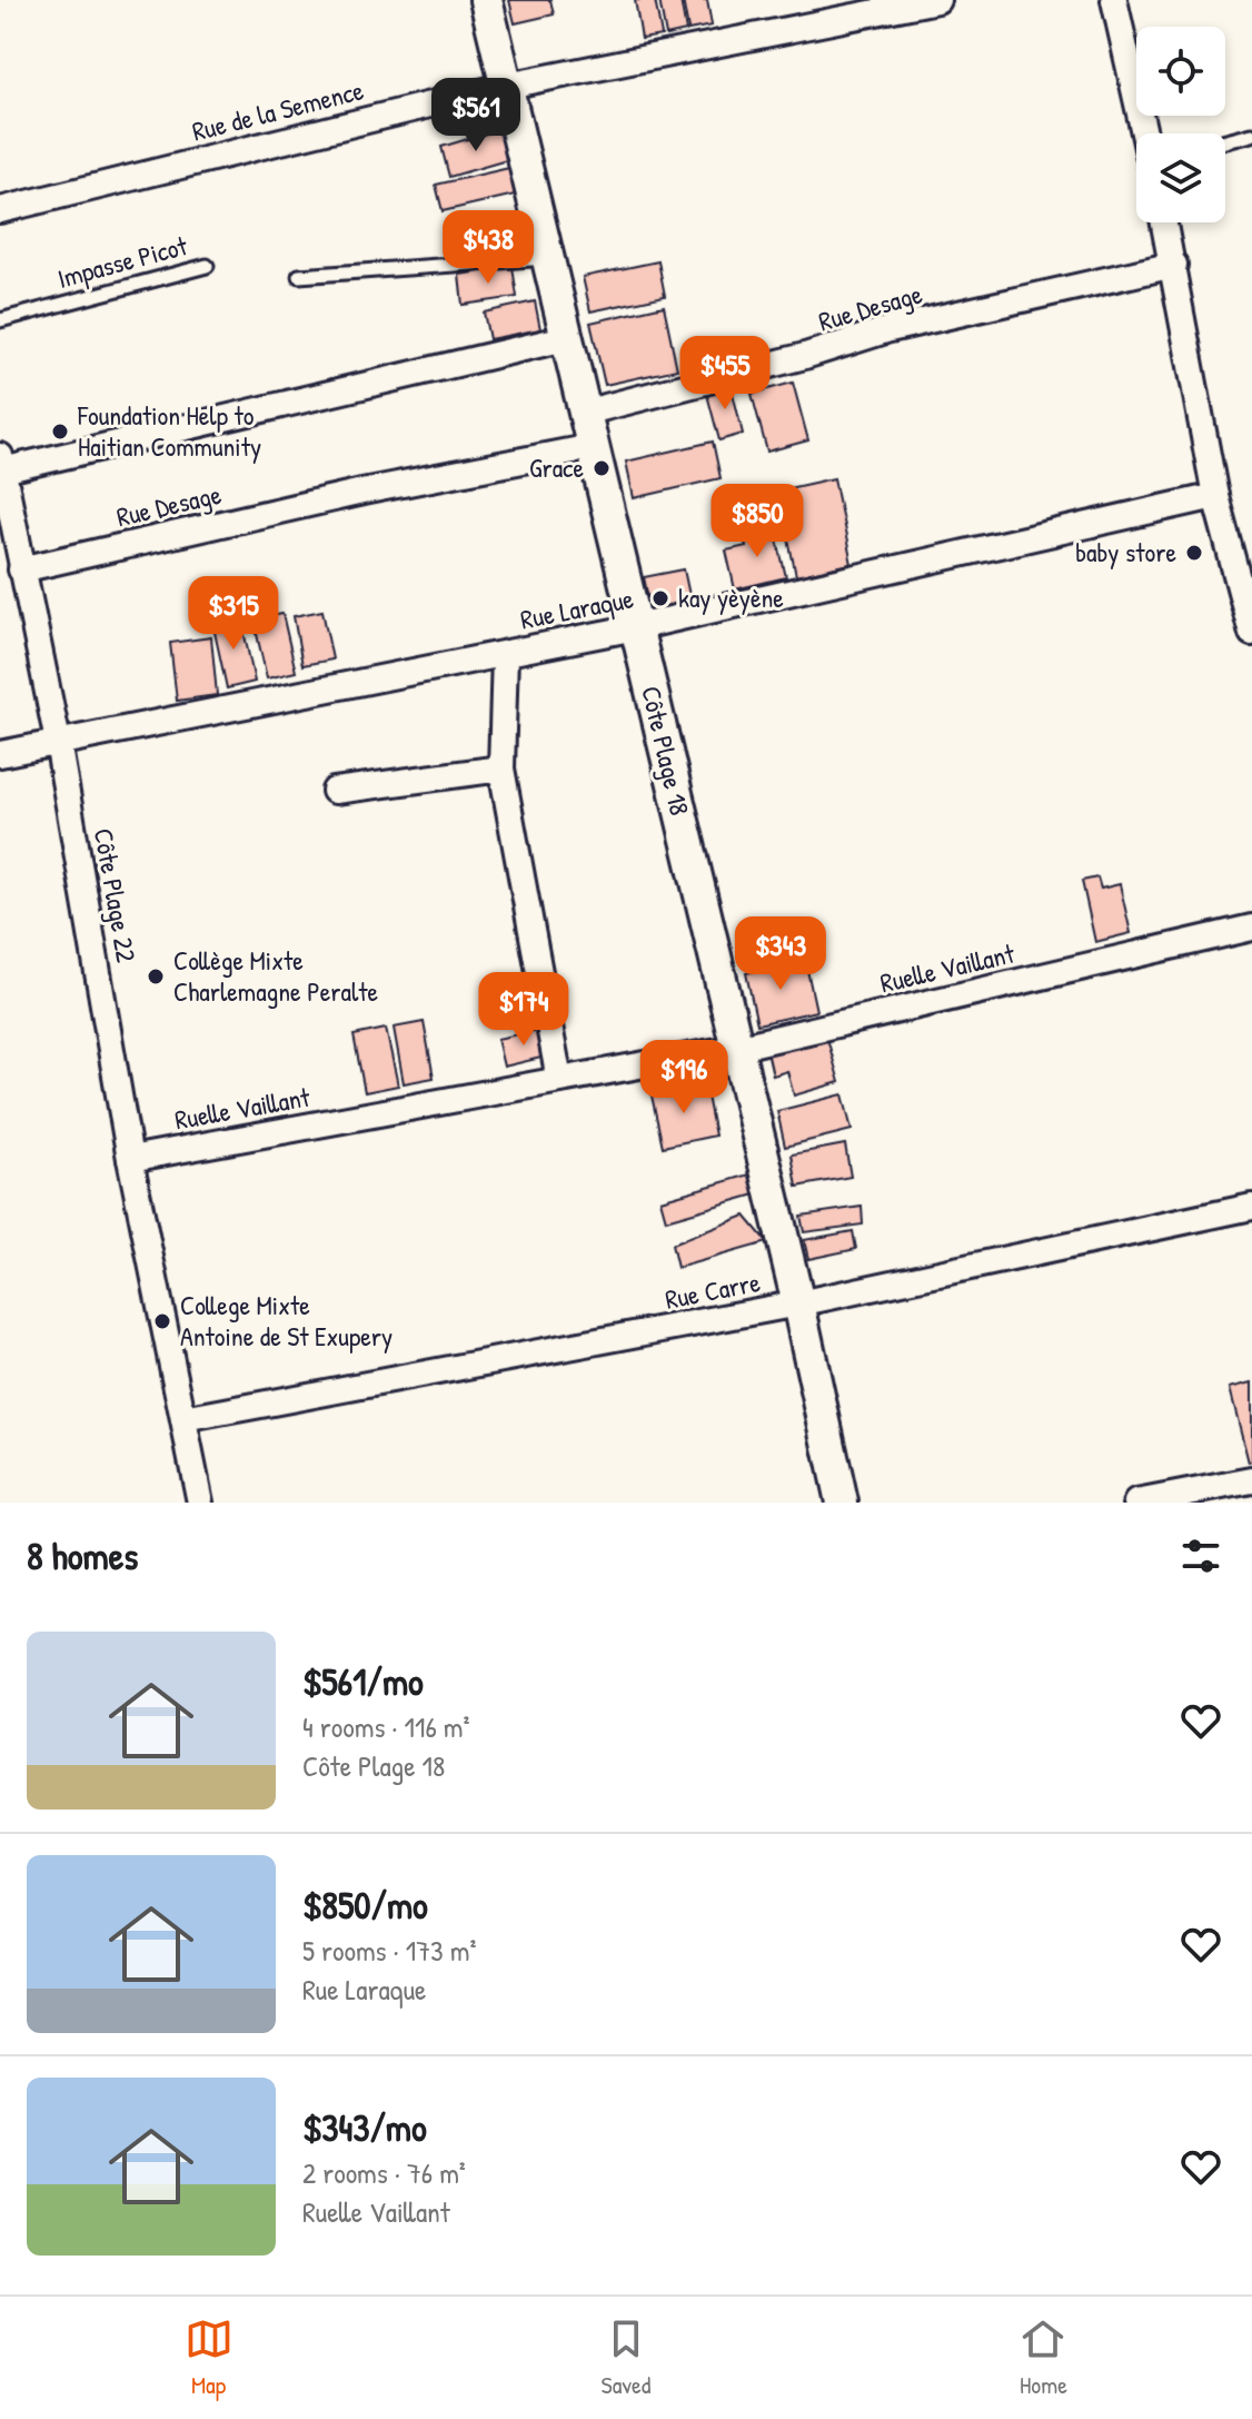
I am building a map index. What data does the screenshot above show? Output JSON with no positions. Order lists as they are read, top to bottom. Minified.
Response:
{"streets":{"street":["Rue de la Semence","Rue Desage","Rue Laraque","Côte Plage 18","Côte Plage 22","Ruelle Vaillant","Rue Carre"],"lane":["Impasse Picot"]},"crossings":[["Rue de la Semence","Côte Plage 18"],["Rue Desage","Côte Plage 18"],["Rue Desage","Côte Plage 22"],["Rue Laraque","Côte Plage 18"],["Rue Laraque","Côte Plage 22"],["Côte Plage 18","Ruelle Vaillant"],["Côte Plage 18","Rue Carre"],["Côte Plage 22","Ruelle Vaillant"],["Côte Plage 22","Rue Carre"]],"places":["Foundation Help to Haitian Community","Grace","baby store","kay yèyène","Collège Mixte Charlemagne Peralte","College Mixte Antoine de St Exupery"],"page":{"price":["$561","$438","$455","$850","$315","$343","$174","$196"],"heading":"8 homes","list":[{"name":"$561/mo","note":"4 rooms · 116 m² · Côte Plage 18"},{"name":"$850/mo","note":"5 rooms · 173 m² · Rue Laraque"},{"name":"$343/mo","note":"2 rooms · 76 m² · Ruelle Vaillant"}],"tabs":["Map","Saved","Home"]}}
